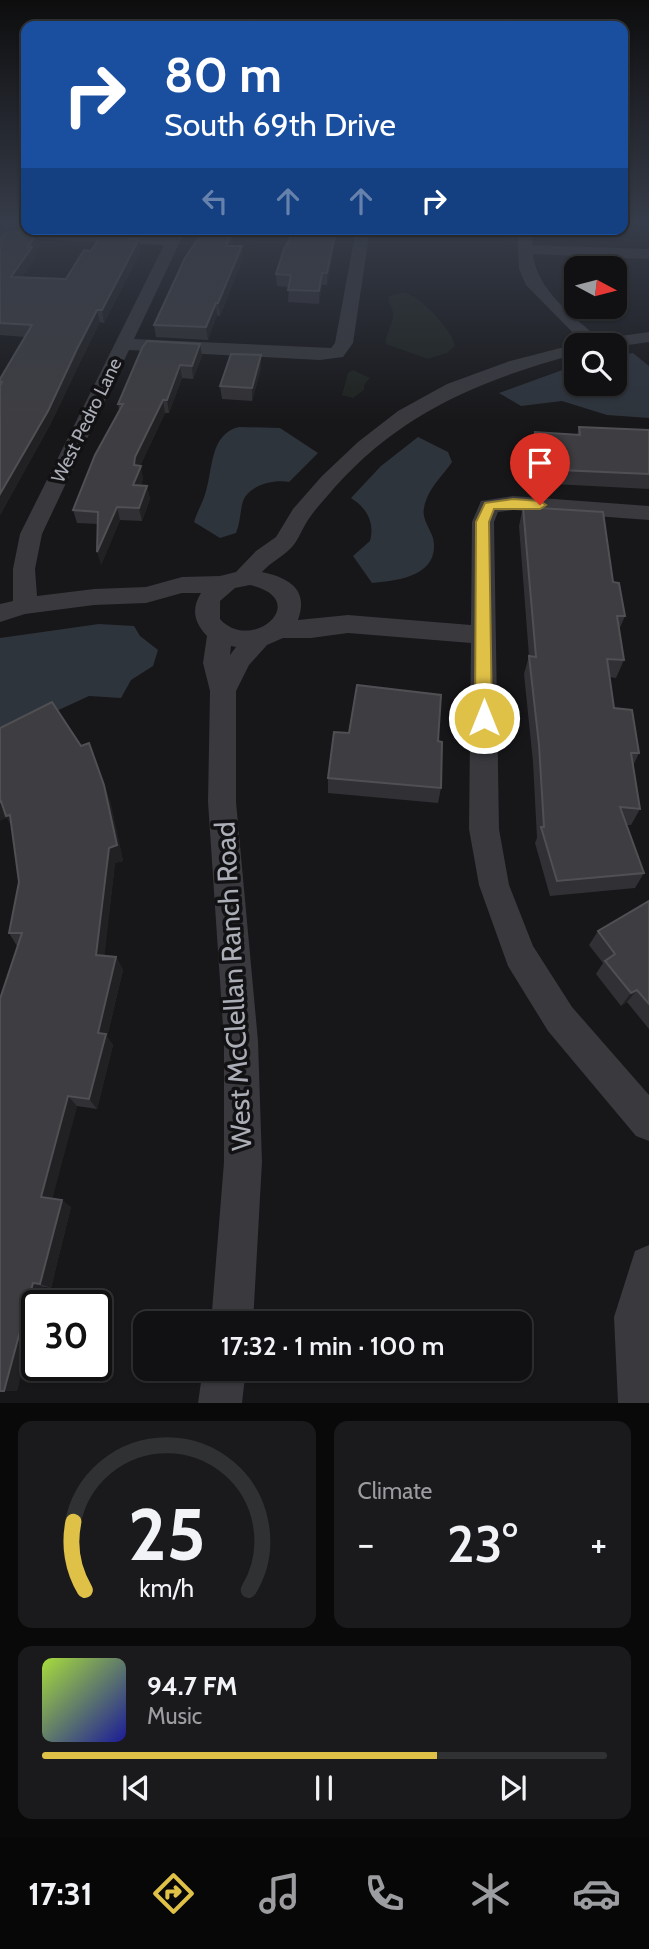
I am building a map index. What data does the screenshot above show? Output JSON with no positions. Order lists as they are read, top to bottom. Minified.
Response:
{"streets":{"street":["West Pedro Lane","West McClellan Ranch Road"]},"north":"right","page":{"turn":["80 m","South 69th Drive"],"limit":"30","trip":"17:32 · 1 min · 100 m","tile":"Climate","heat":["−","23°","+"],"song":["94.7 FM","Music"],"tabs":"17:31","gauge":["25","km/h"]}}
